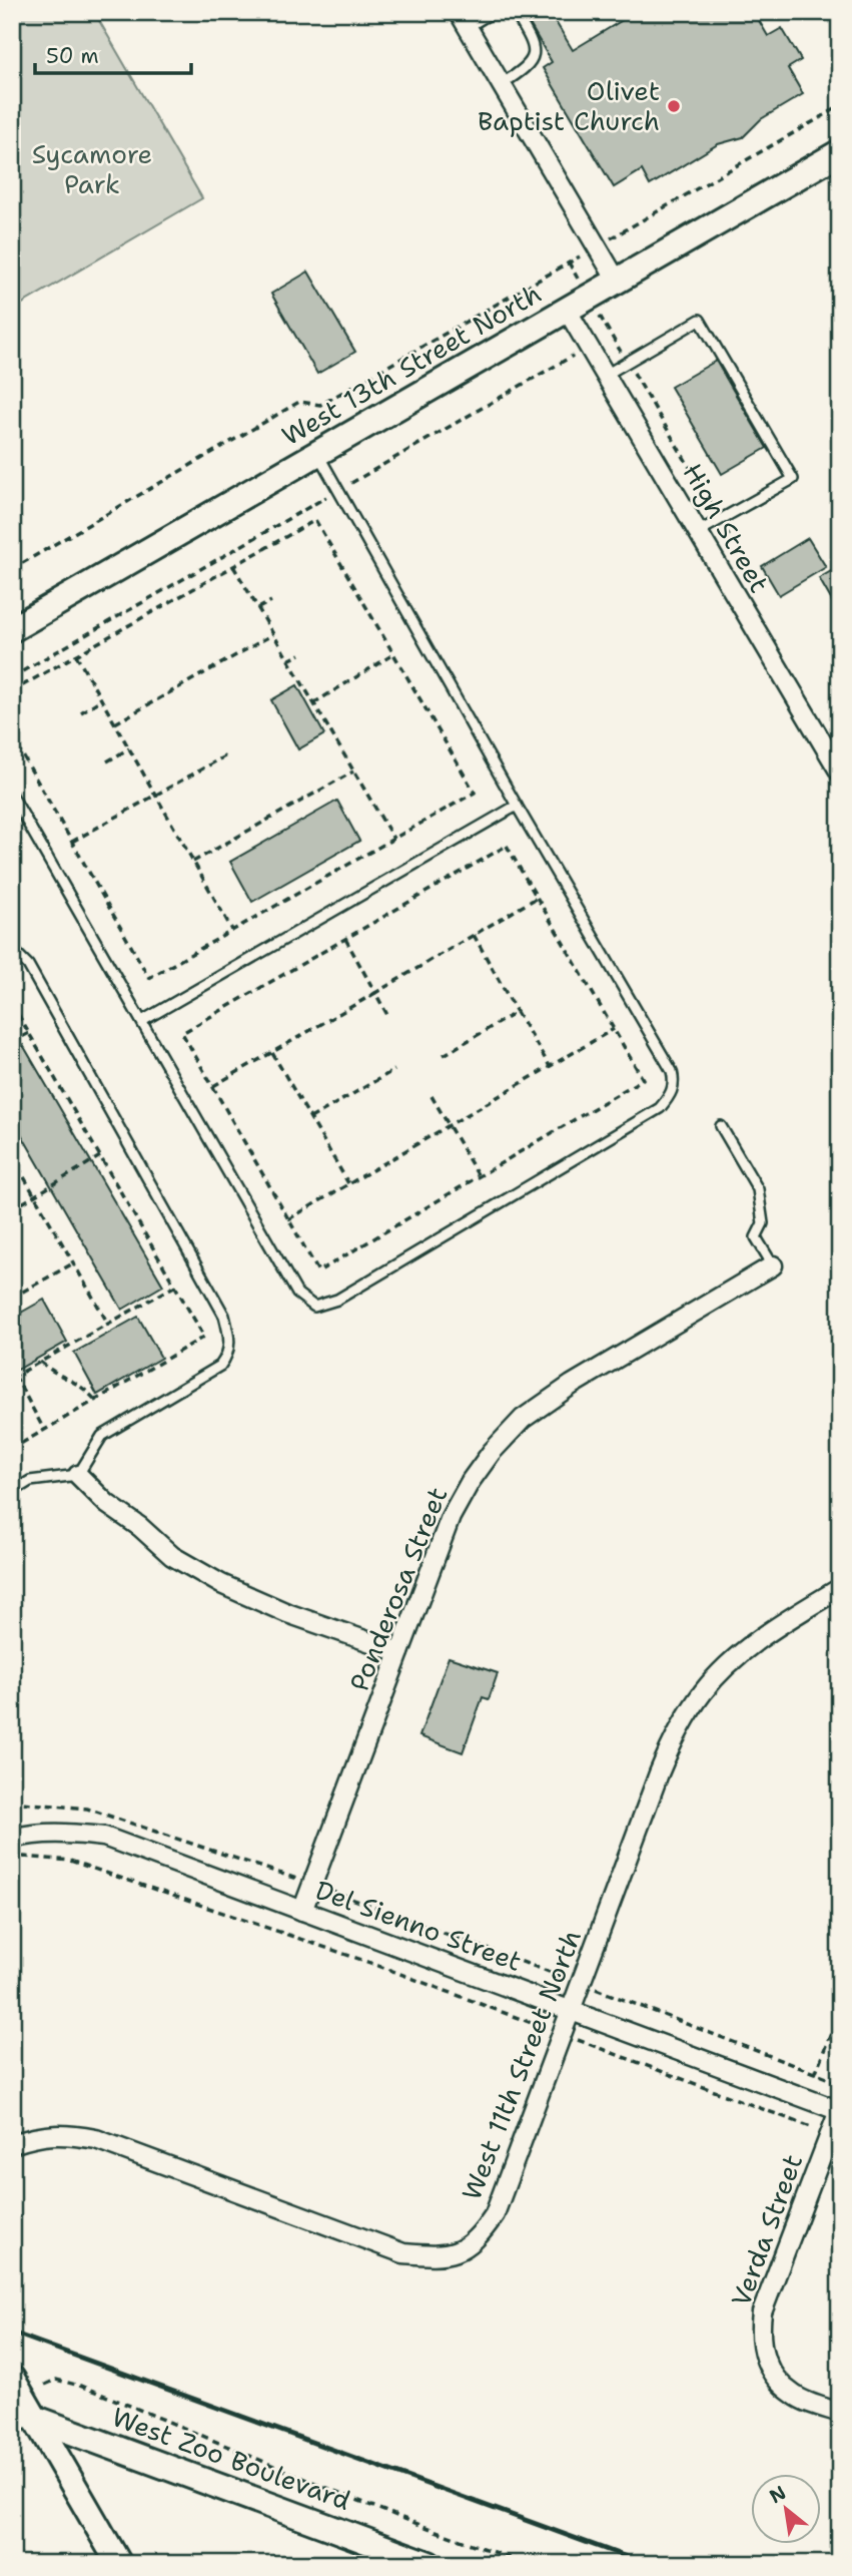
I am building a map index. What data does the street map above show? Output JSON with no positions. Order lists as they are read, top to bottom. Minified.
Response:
{"streets":{"street":["West 13th Street North","High Street","Ponderosa Street","Del Sienno Street","West 11th Street North","Verda Street","West Zoo Boulevard"]},"crossings":[["West 13th Street North","High Street"],["Ponderosa Street","Del Sienno Street"],["Del Sienno Street","West 11th Street North"],["Del Sienno Street","Verda Street"]],"parks":["Sycamore Park"],"places":["Olivet Baptist Church"],"scale_bar":"50 m","north":"top left"}
